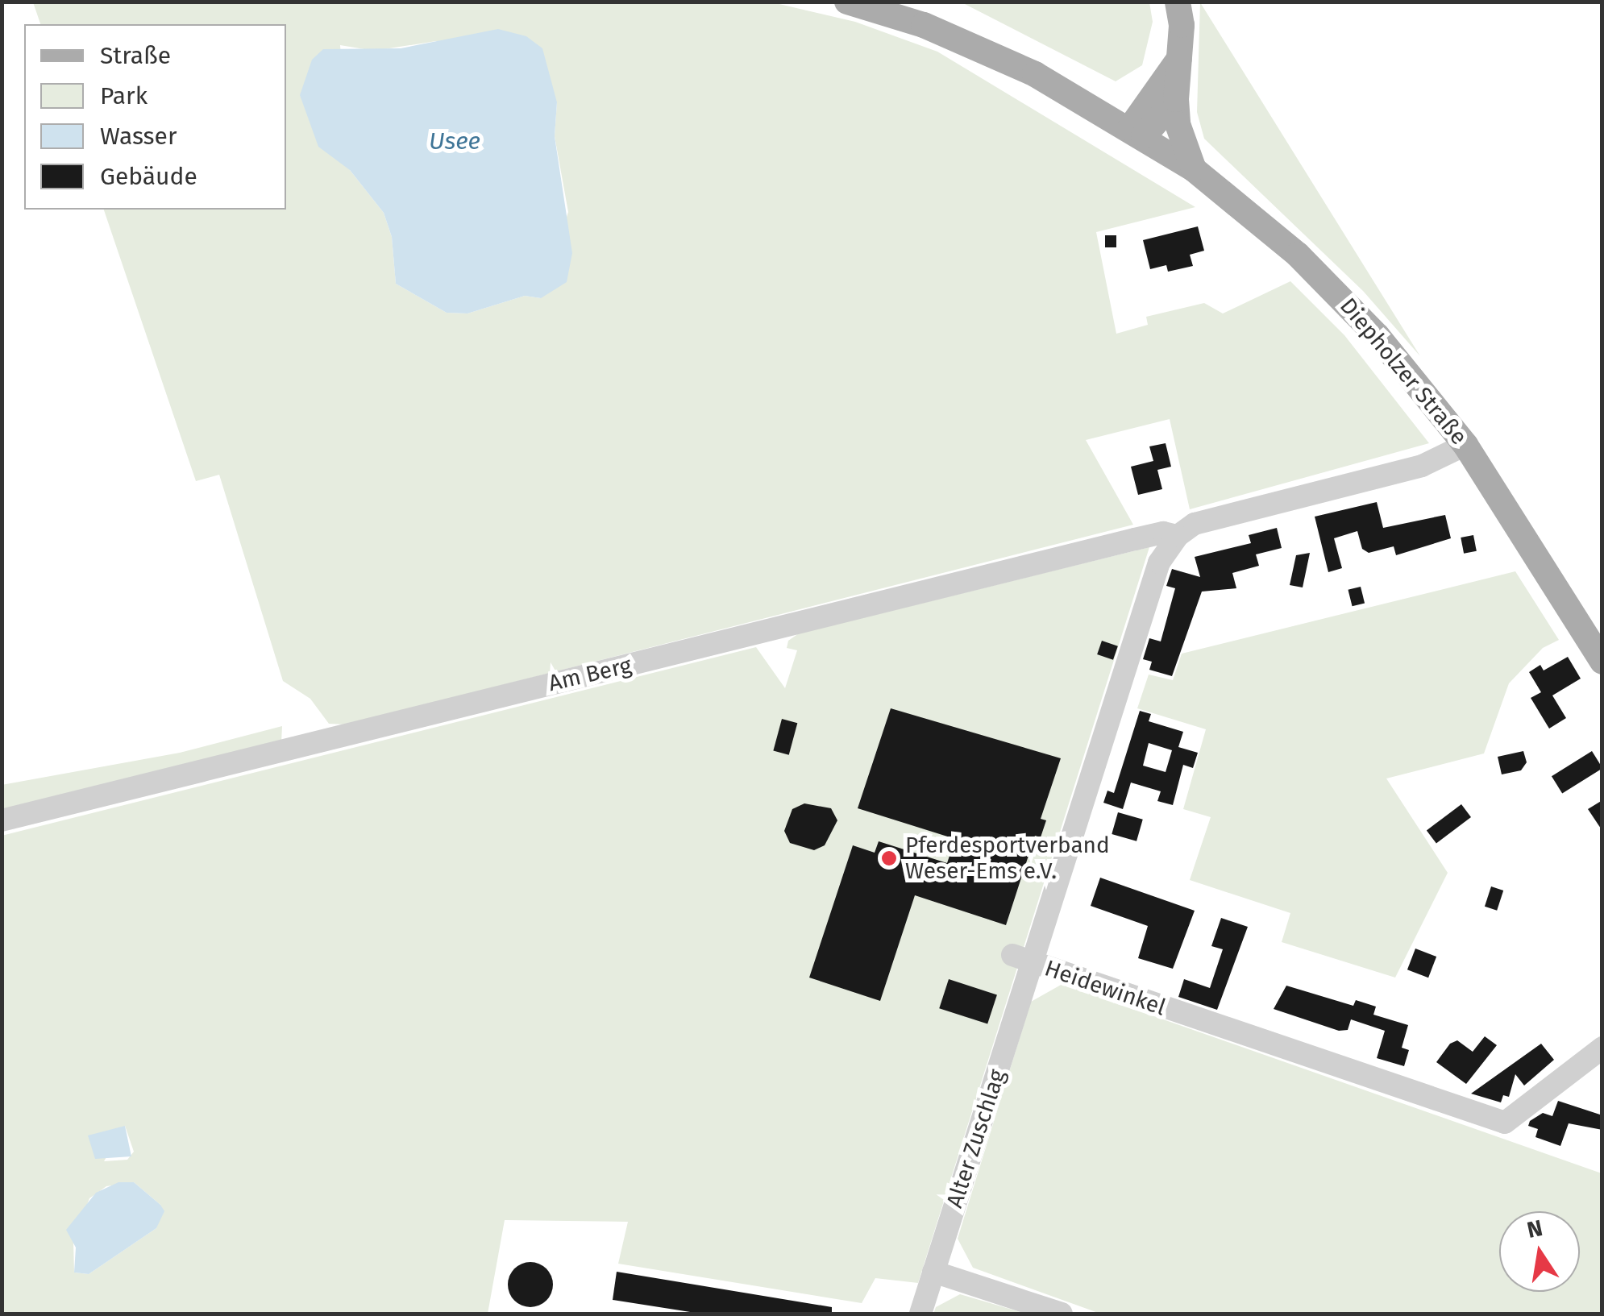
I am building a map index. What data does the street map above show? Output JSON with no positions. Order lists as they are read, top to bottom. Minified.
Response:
{"streets":{"main road":["Diepholzer Straße"],"street":["Am Berg","Heidewinkel","Alter Zuschlag"]},"crossings":[["Am Berg","Heidewinkel"],["Heidewinkel","Alter Zuschlag"]],"water":["Usee"],"places":["Pferdesportverband Weser-Ems e.V."],"legend":["Straße","Park","Wasser","Gebäude"],"north":"top"}
